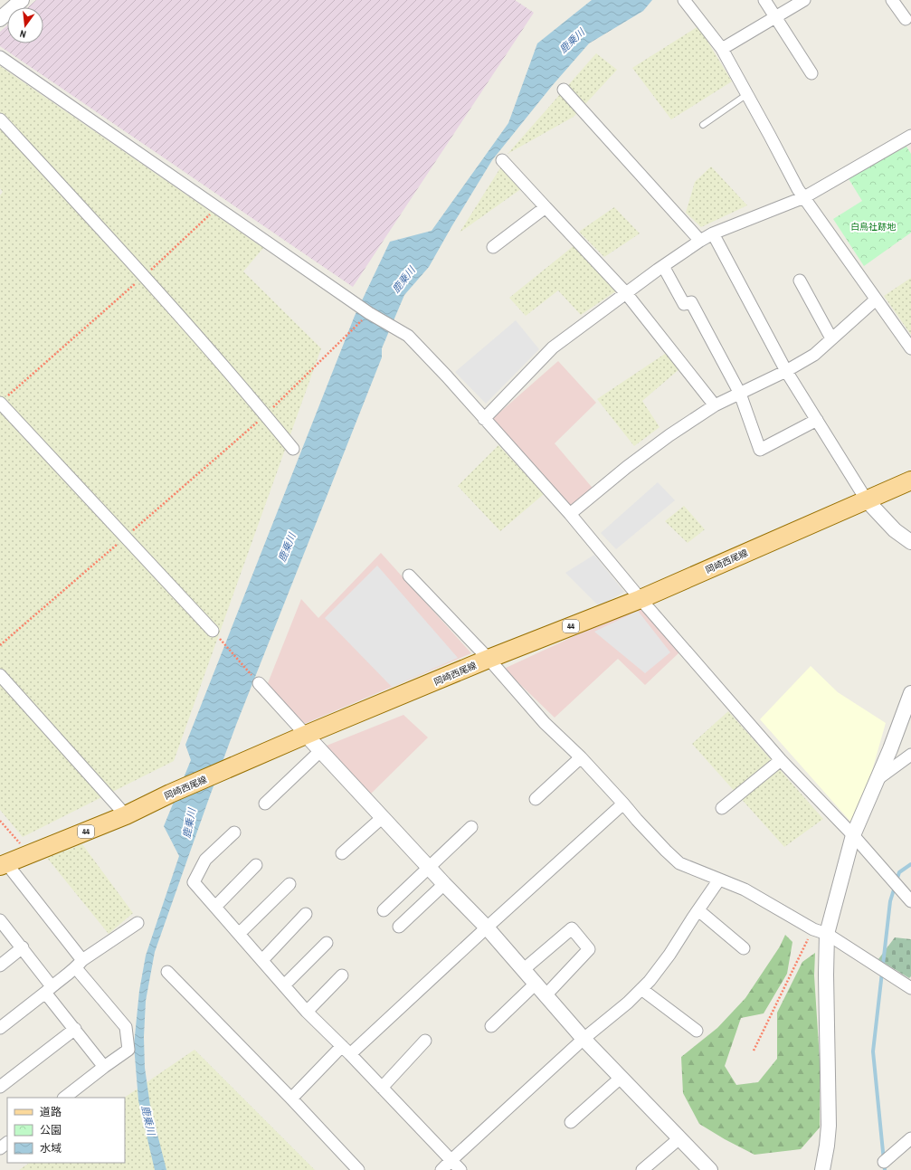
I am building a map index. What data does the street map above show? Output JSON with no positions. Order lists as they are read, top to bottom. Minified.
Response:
{"streets":{"main road":["岡崎西尾線","44"]},"water":["鹿乗川"],"parks":["白鳥社跡地"],"legend":["道路","公園","水域"],"north":"bottom"}
